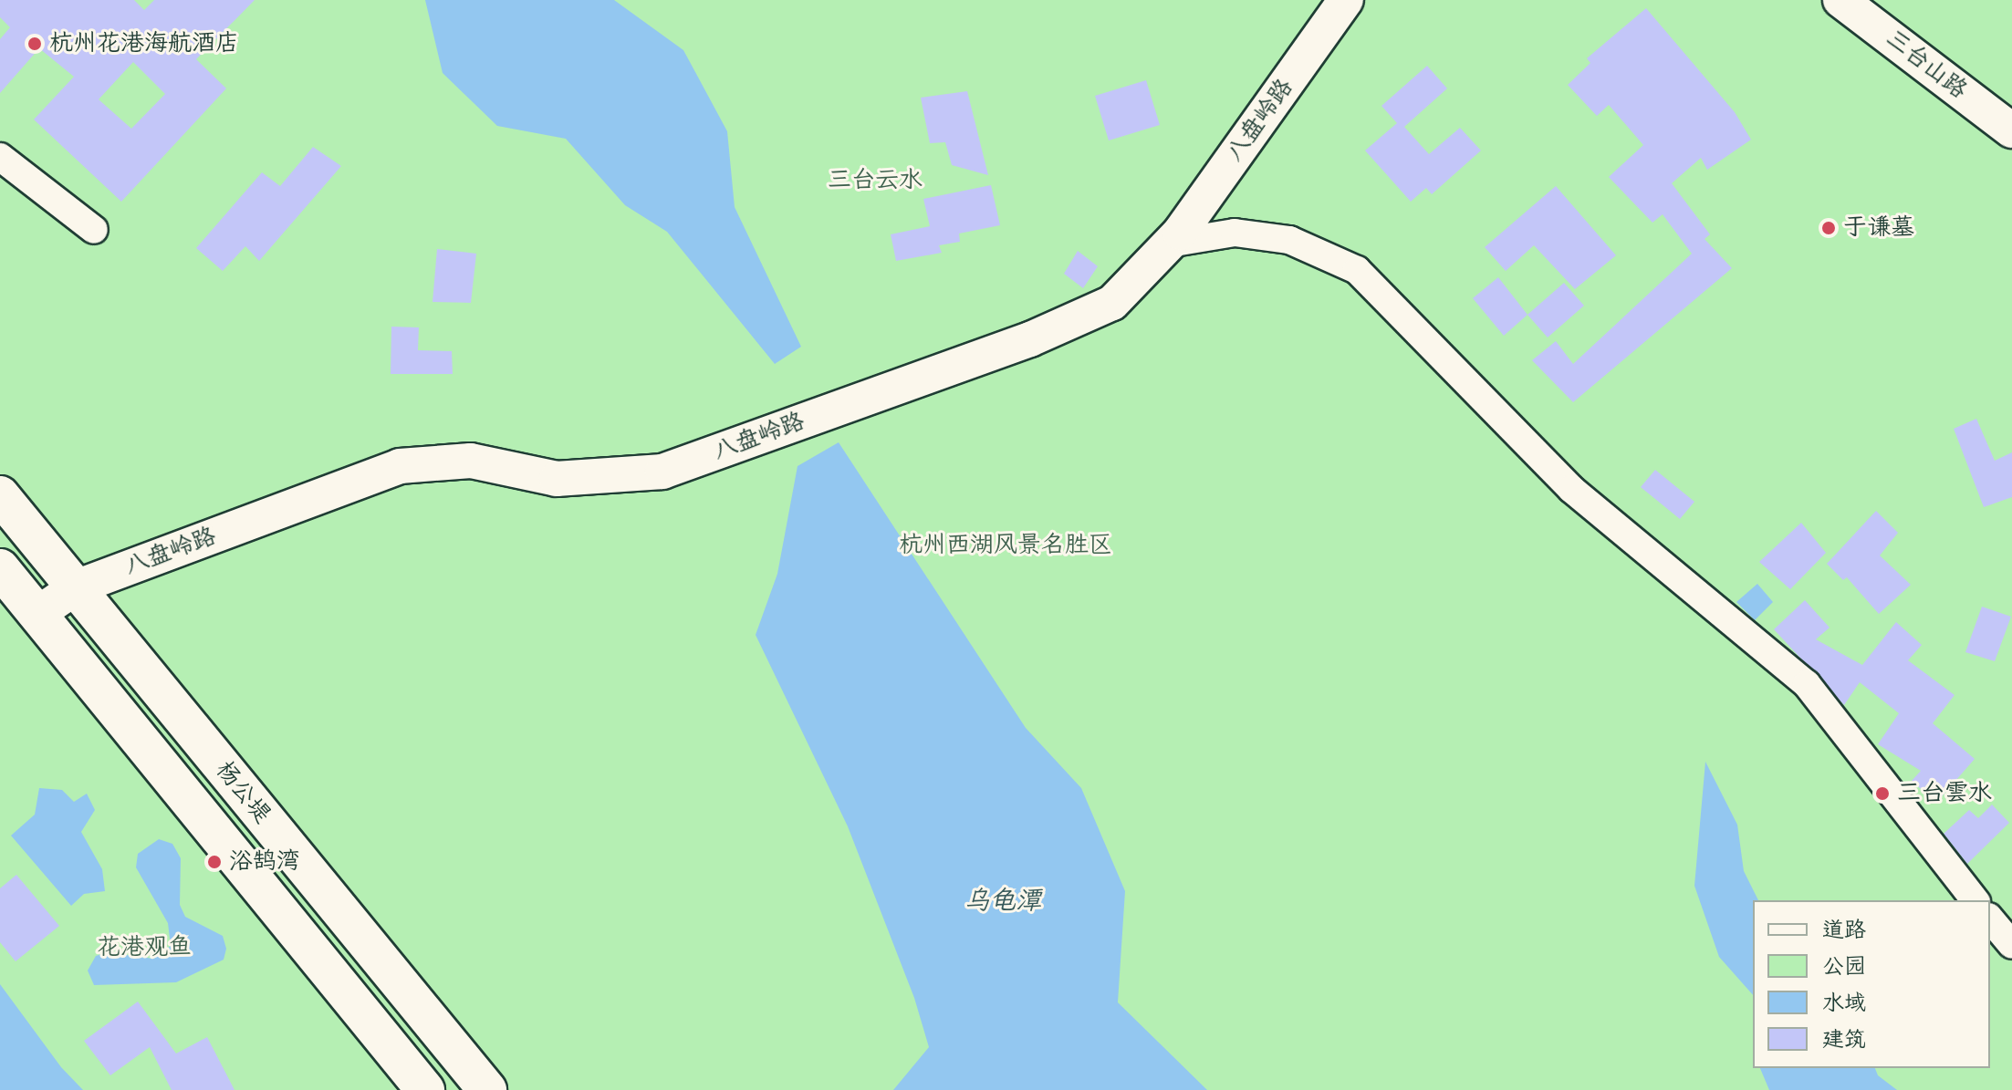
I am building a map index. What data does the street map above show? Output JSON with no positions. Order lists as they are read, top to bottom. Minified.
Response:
{"streets":{"main road":["杨公堤"],"street":["三台山路","八盘岭路"]},"crossings":[["八盘岭路","杨公堤"]],"water":["乌龟潭"],"parks":["三台云水","杭州西湖风景名胜区","花港观鱼"],"places":["杭州花港海航酒店","于谦墓","三台雲水","浴鹄湾"],"legend":["道路","公园","水域","建筑"]}
